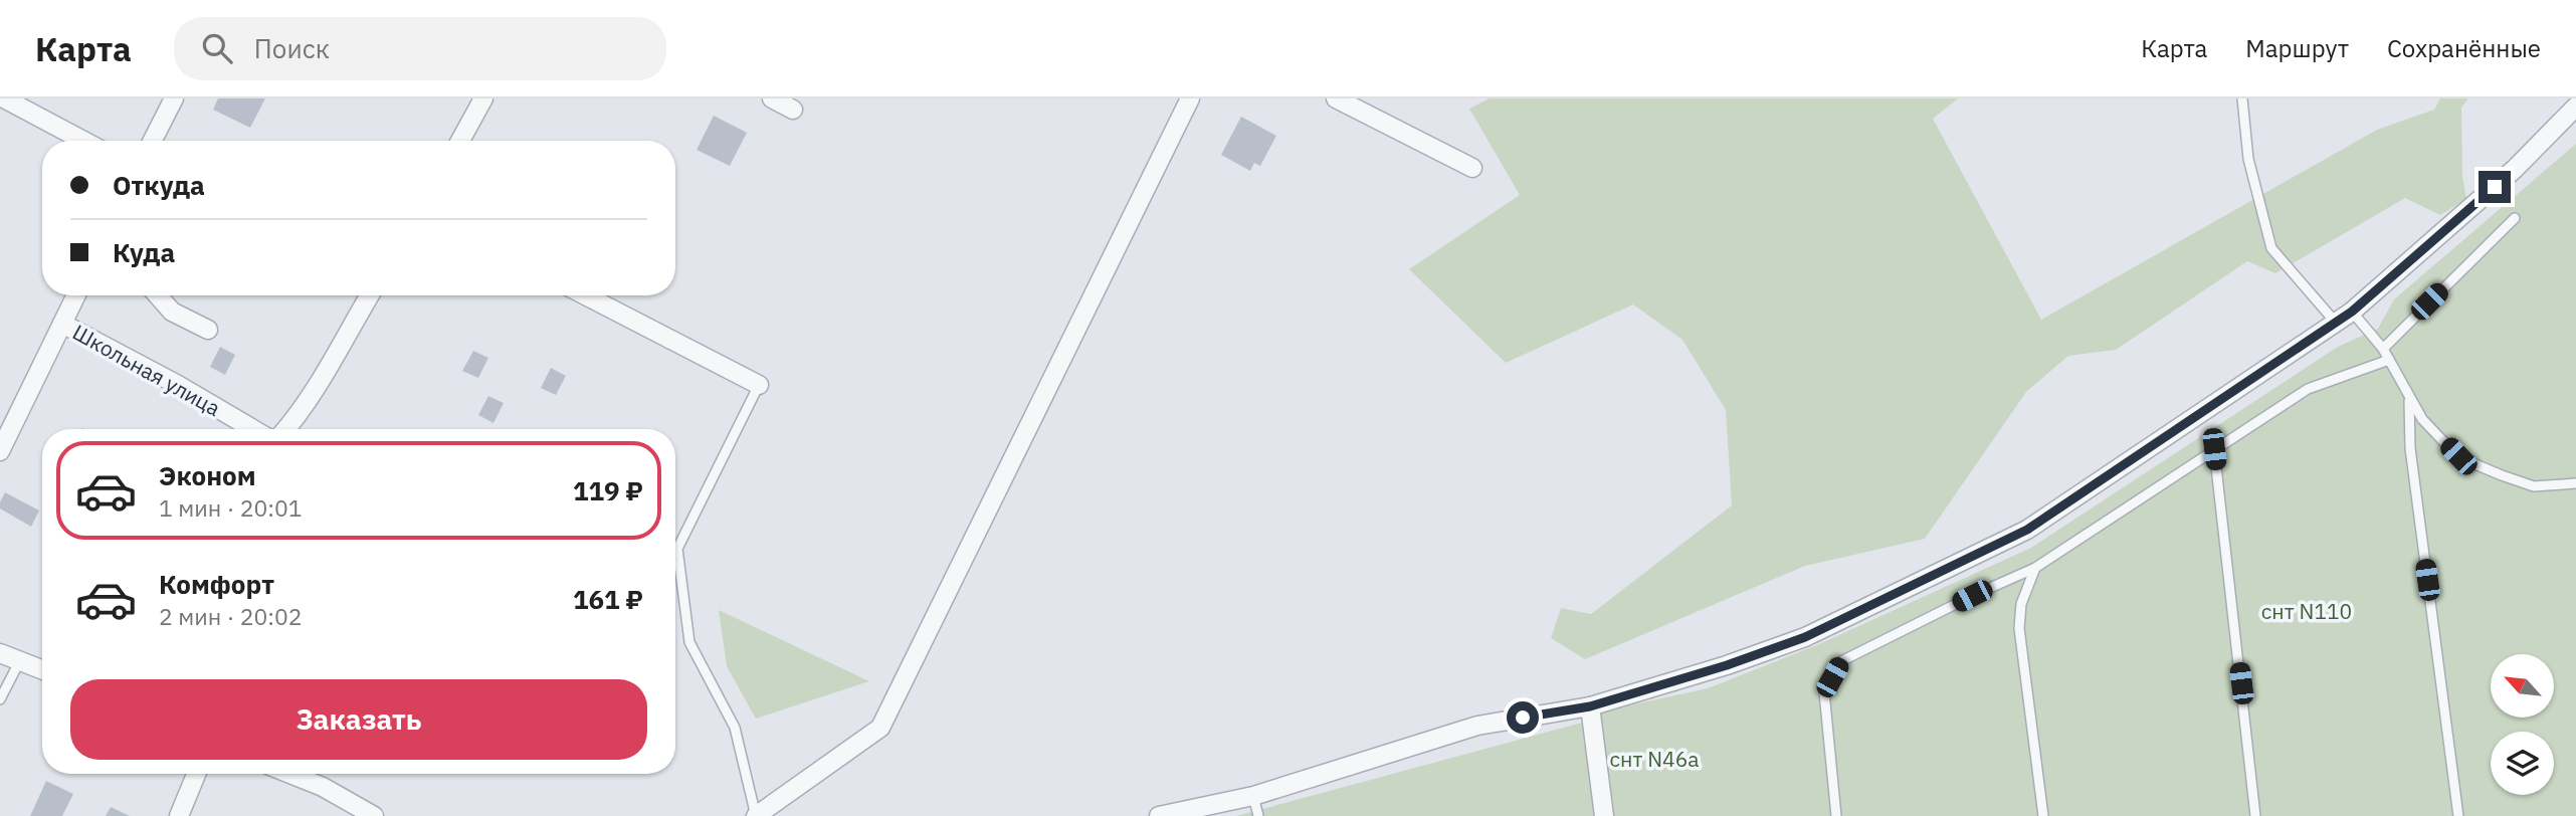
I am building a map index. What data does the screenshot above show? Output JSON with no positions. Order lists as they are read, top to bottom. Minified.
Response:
{"streets":{"street":["Школьная улица"]},"parks":["снт N110","снт N46а"],"north":"top left","page":{"header":"Карта","search":"Поиск","nav":["Карта","Маршрут","Сохранённые"],"banner":["Откуда","Куда"],"list":[{"name":"Эконом","note":"1 мин · 20:01","value":"119 ₽"},{"name":"Комфорт","note":"2 мин · 20:02","value":"161 ₽"}],"buttons":"Заказать"}}
